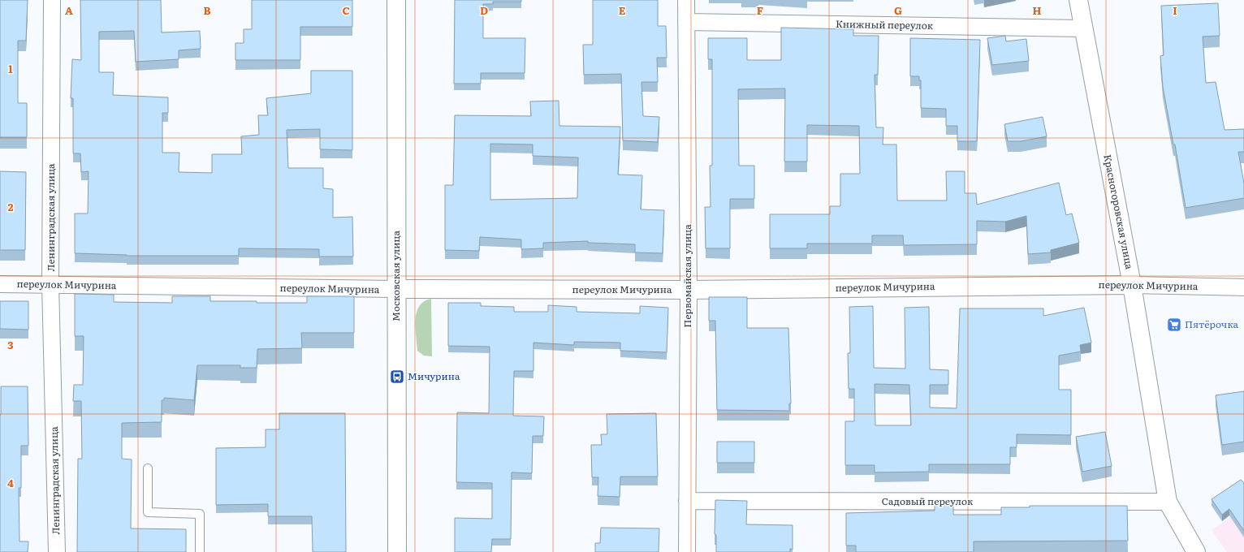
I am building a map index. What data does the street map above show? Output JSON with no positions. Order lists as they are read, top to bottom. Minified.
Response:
{"streets":{"street":["Книжный переулок","Красногоровская улица","Ленинградская улица","Московская улица","Первомайская улица","переулок Мичурина","Садовый переулок"]},"crossings":[["Книжный переулок","Красногоровская улица"],["Книжный переулок","Первомайская улица"],["Красногоровская улица","переулок Мичурина"],["Красногоровская улица","Садовый переулок"],["Ленинградская улица","переулок Мичурина"],["Московская улица","переулок Мичурина"],["Первомайская улица","переулок Мичурина"],["Первомайская улица","Садовый переулок"]],"places":{"supermarket":["Пятёрочка"],"bus stop":["Мичурина"]},"grid":{"columns":["A","B","C","D","E","F","G","H","I"],"rows":["1","2","3","4"]}}
